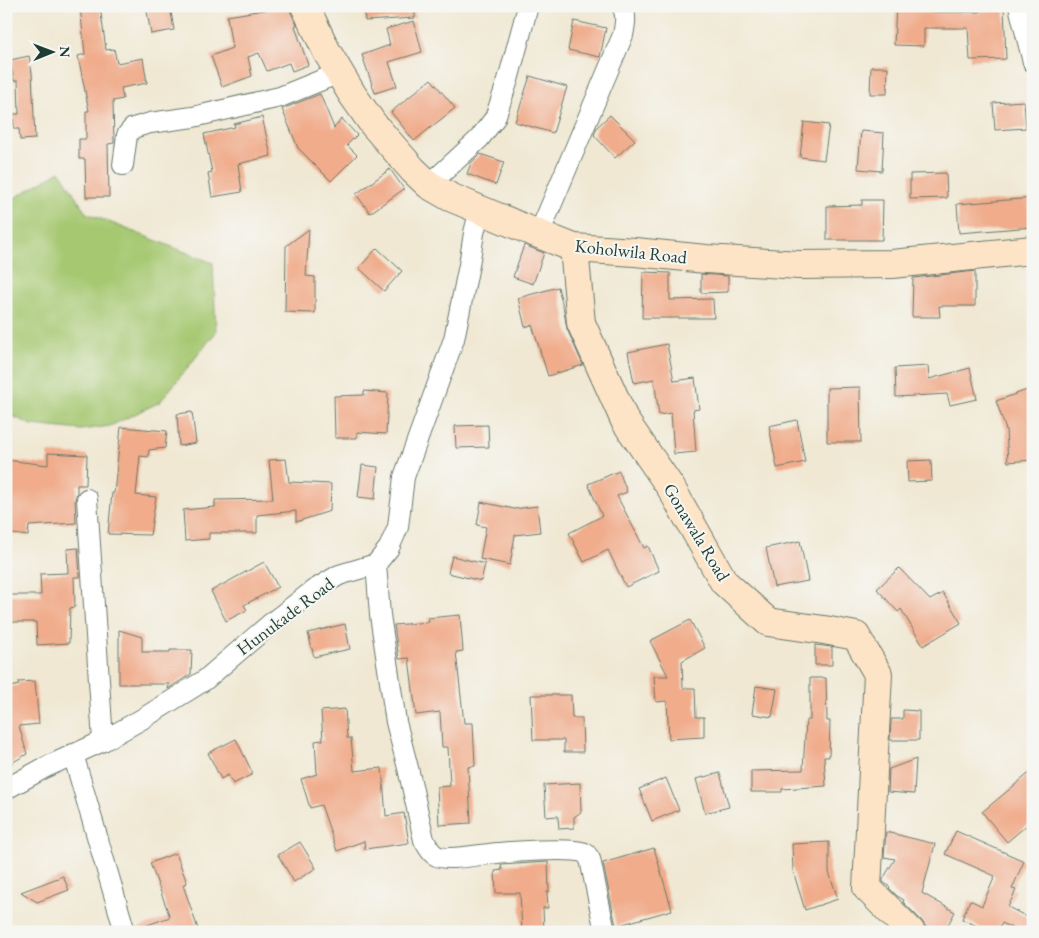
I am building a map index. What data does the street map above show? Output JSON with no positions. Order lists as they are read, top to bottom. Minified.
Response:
{"streets":{"street":["Koholwila Road","Gonawala Road","Hunukade Road"]},"crossings":[["Koholwila Road","Gonawala Road"]],"north":"right"}
